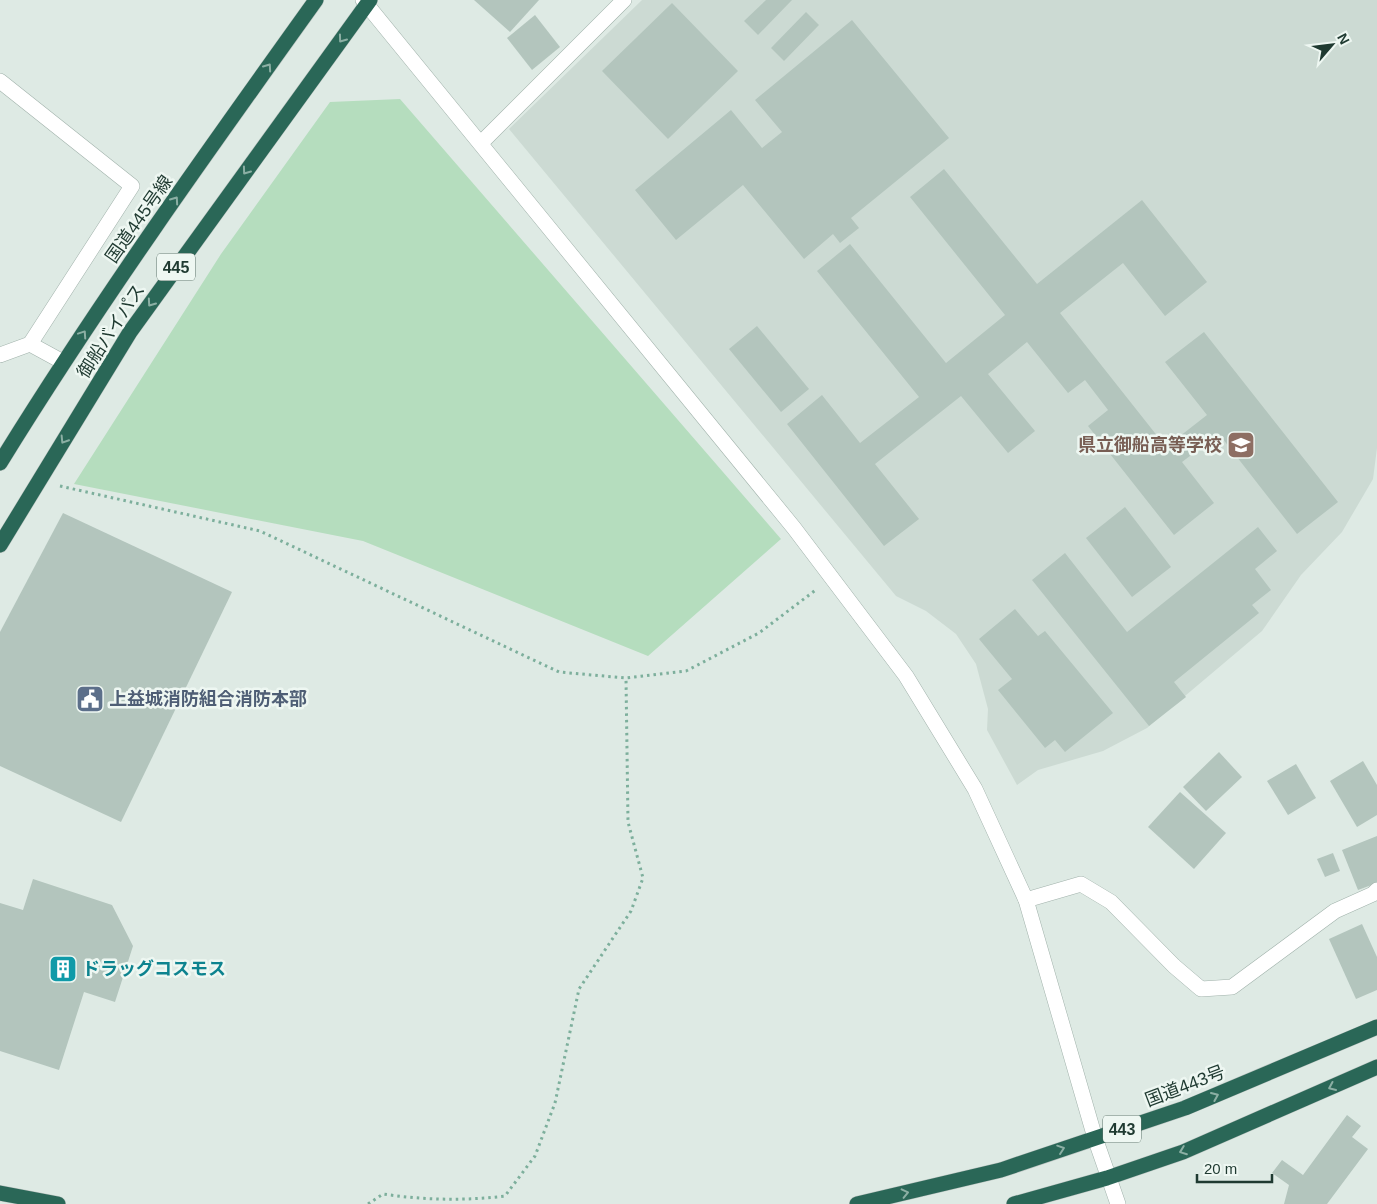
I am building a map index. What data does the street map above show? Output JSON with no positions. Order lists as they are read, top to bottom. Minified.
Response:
{"streets":{"highway":["国道445号線","445","御船バイパス","国道443号","443"]},"one_way":["国道445号線","御船バイパス"],"places":{"school or university":["県立御船高等学校"],"public building":["上益城消防組合消防本部"],"building":["ドラッグコスモス"]},"scale_bar":"20 m","north":"top right"}
